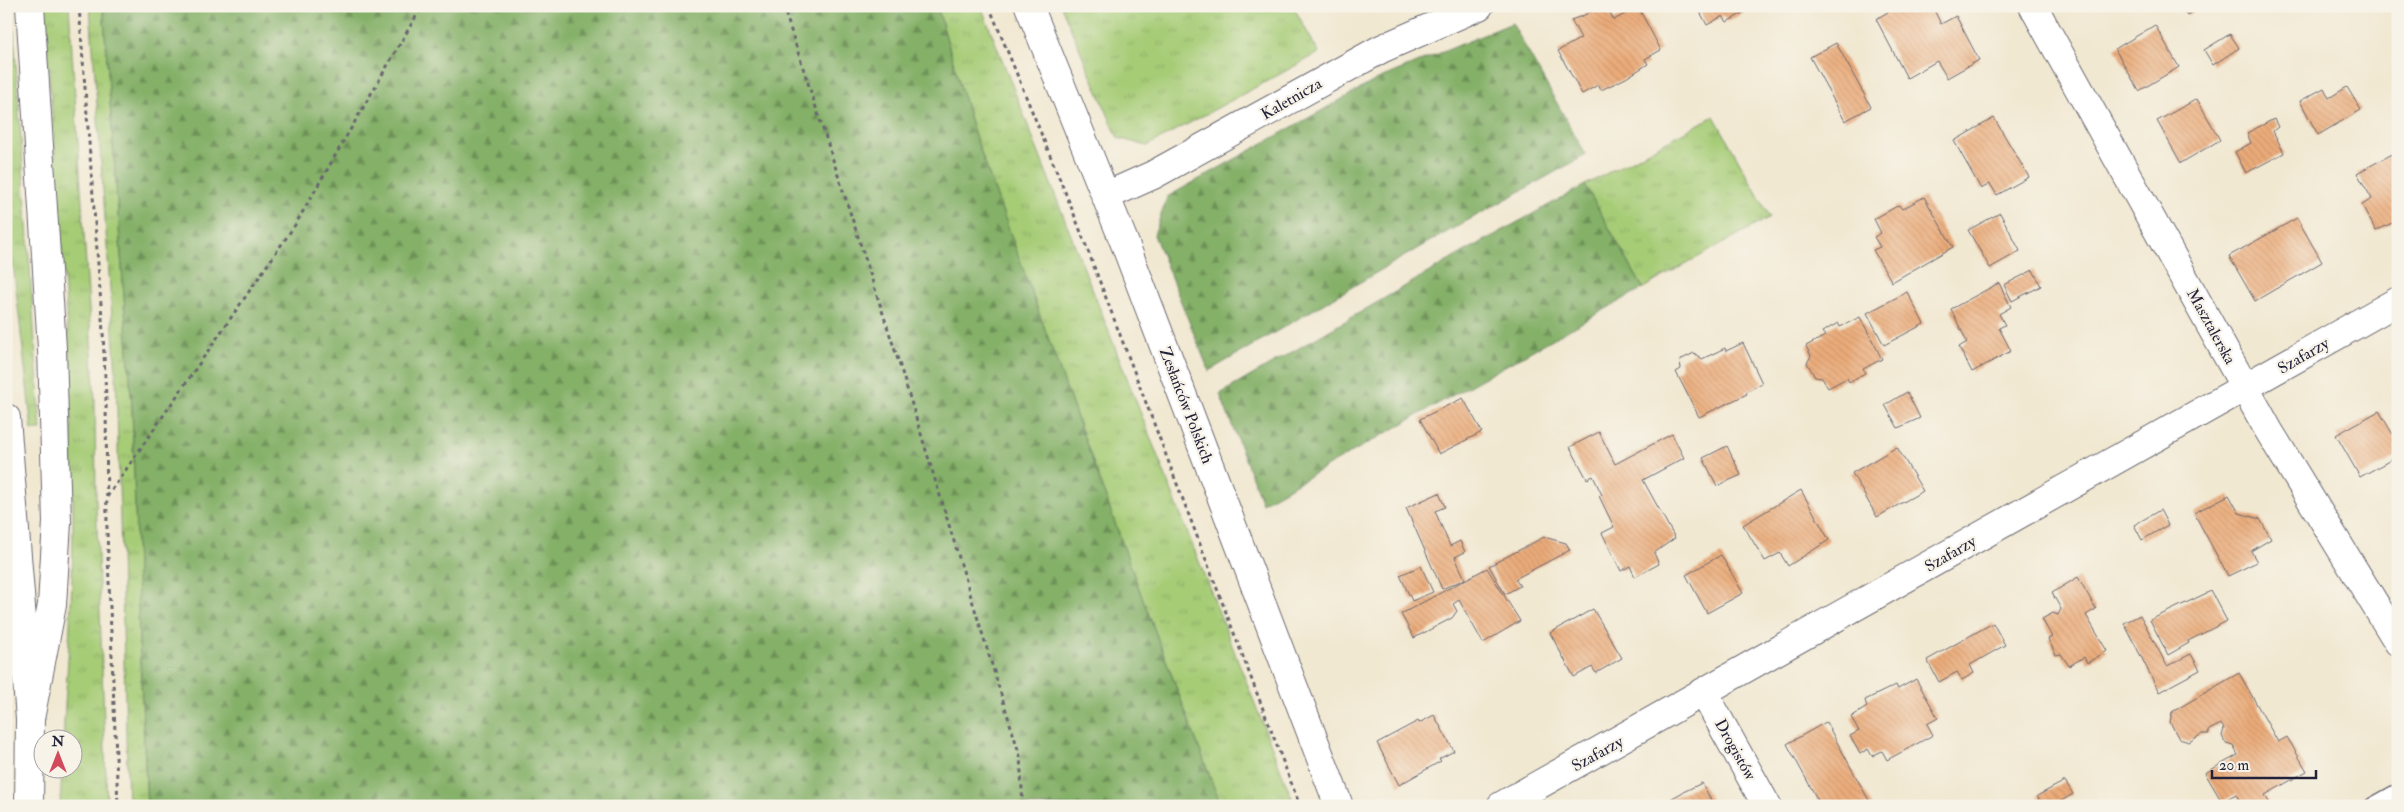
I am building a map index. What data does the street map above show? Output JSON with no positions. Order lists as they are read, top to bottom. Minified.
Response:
{"streets":{"street":["Kaletnicza","Masztalerska","Szafarzy","Zesłańców Polskich","Drogistów"]},"crossings":[["Kaletnicza","Zesłańców Polskich"],["Masztalerska","Szafarzy"],["Szafarzy","Drogistów"]],"scale_bar":"20 m","north":"top"}
